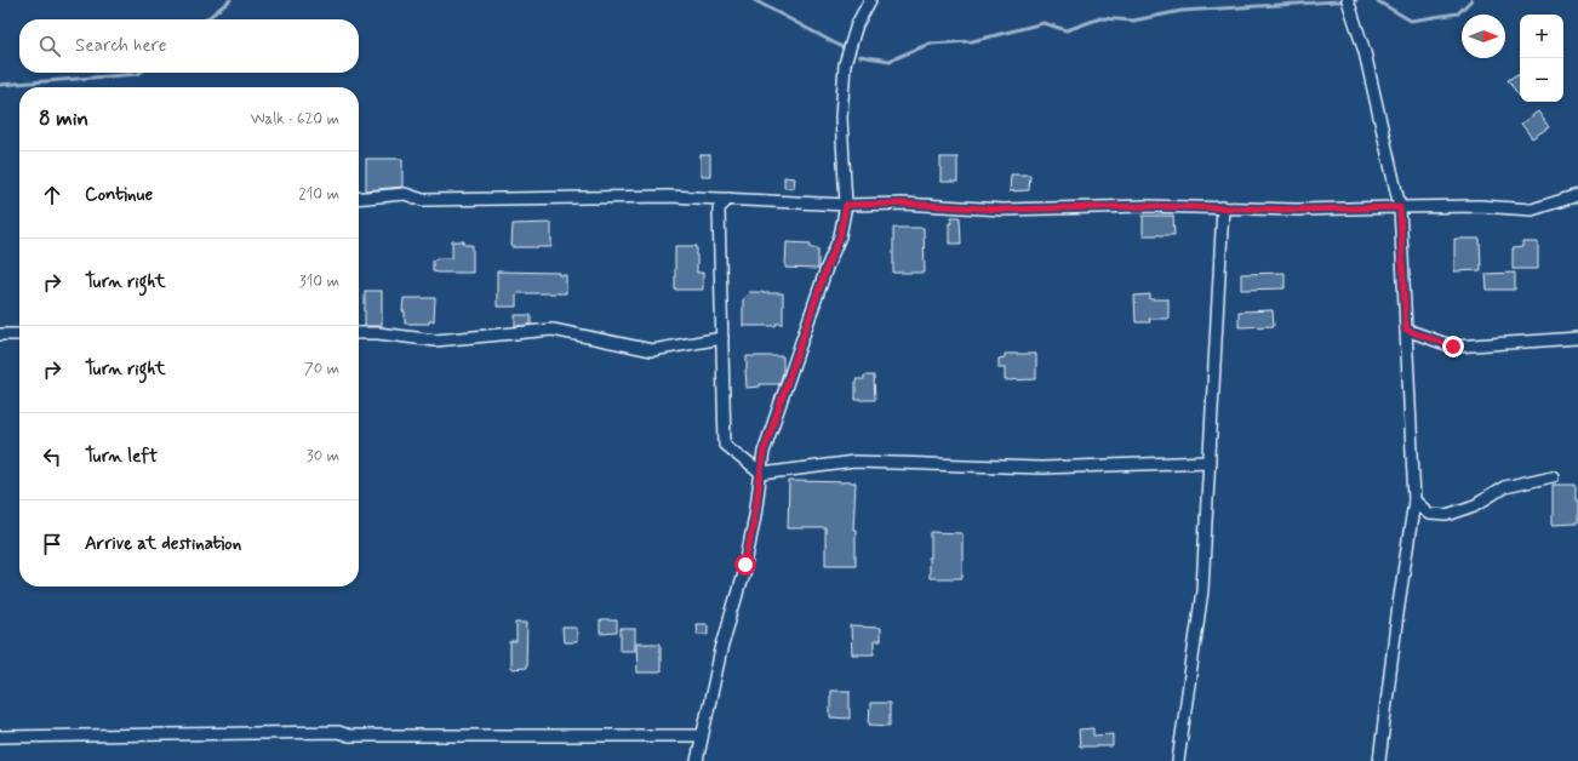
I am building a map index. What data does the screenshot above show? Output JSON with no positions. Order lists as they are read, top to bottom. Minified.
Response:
{"north":"right","page":{"map_buttons":["+","−"],"search":"Search here","heading":["8 min","Walk · 620 m"],"list":[["Continue","210 m"],["Turn right","310 m"],["Turn right","70 m"],["Turn left","30 m"],"Arrive at destination"]}}
